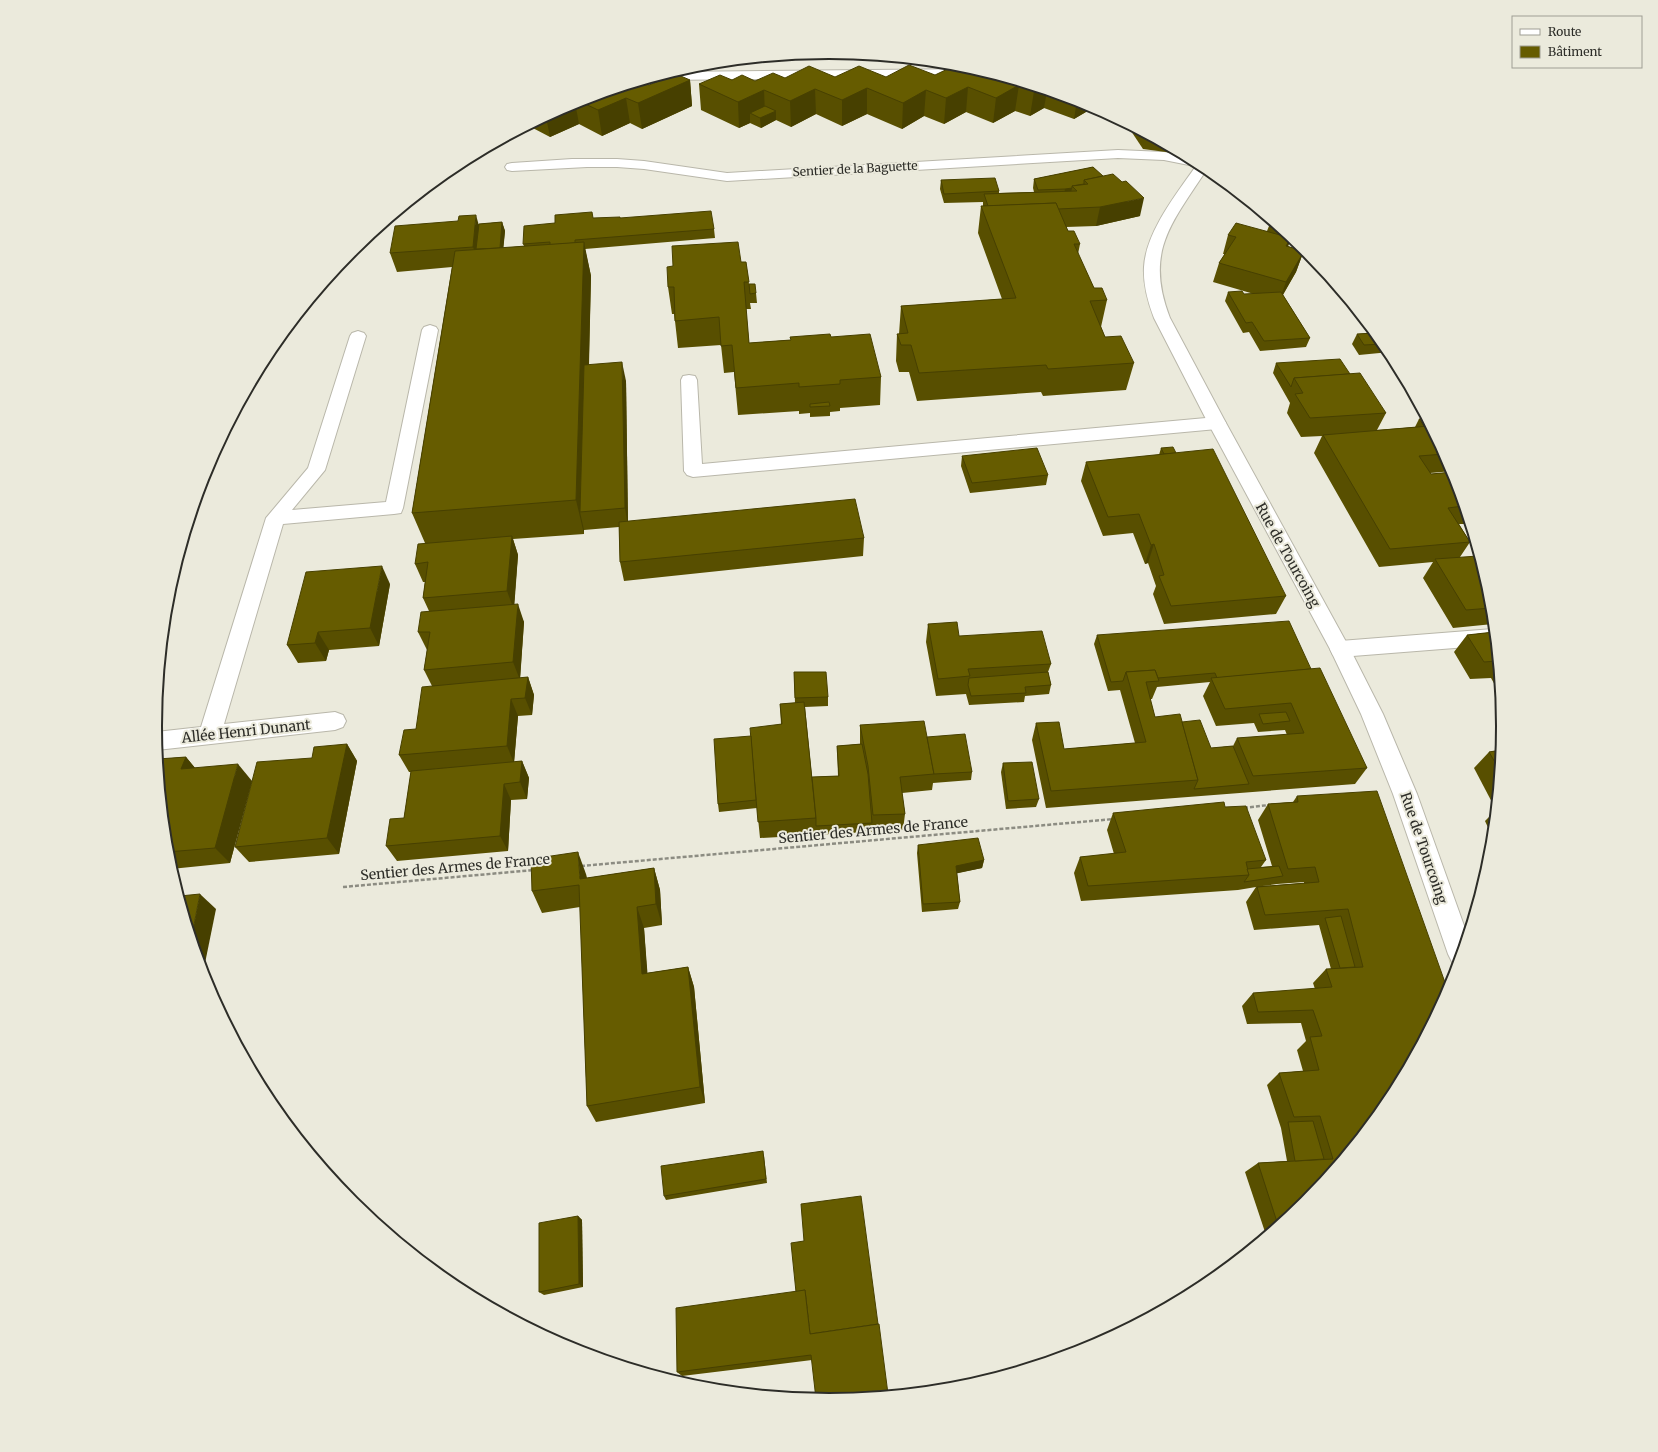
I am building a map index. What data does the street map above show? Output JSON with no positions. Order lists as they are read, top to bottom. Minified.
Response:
{"streets":{"street":["Sentier de la Baguette","Rue de Tourcoing","Allée Henri Dunant"],"path":["Sentier des Armes de France"]},"legend":["Route","Bâtiment"]}
